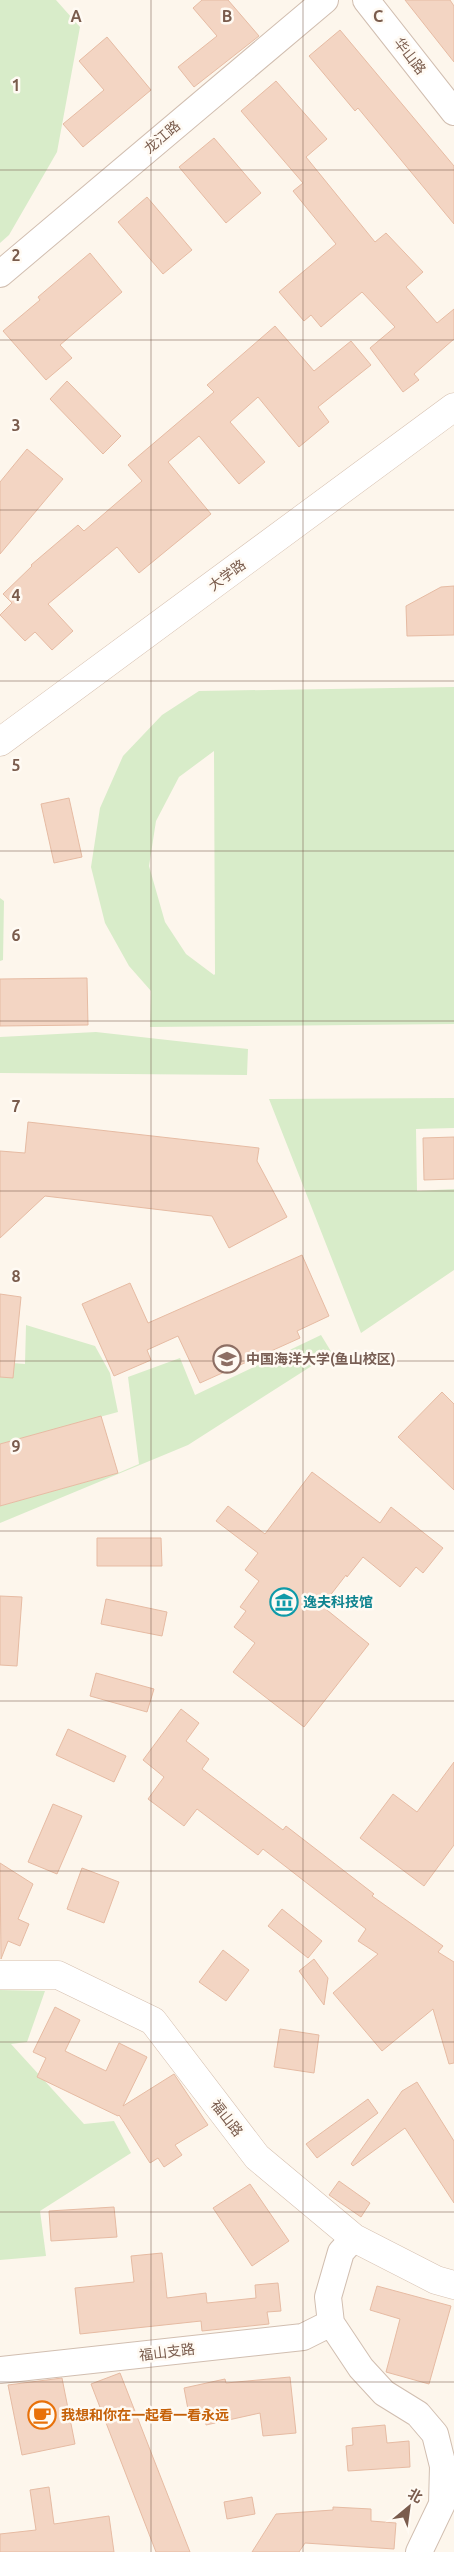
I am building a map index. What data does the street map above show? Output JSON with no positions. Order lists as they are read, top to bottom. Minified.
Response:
{"streets":{"street":["华山路","龙江路","大学路","福山路","福山支路"]},"places":{"school or university":["中国海洋大学(鱼山校区)"],"museum":["逸夫科技馆"],"cafe":["我想和你在一起看一看永远"]},"north":"top right","grid":{"columns":["A","B","C"],"rows":["1","2","3","4","5","6","7","8","9"]}}
